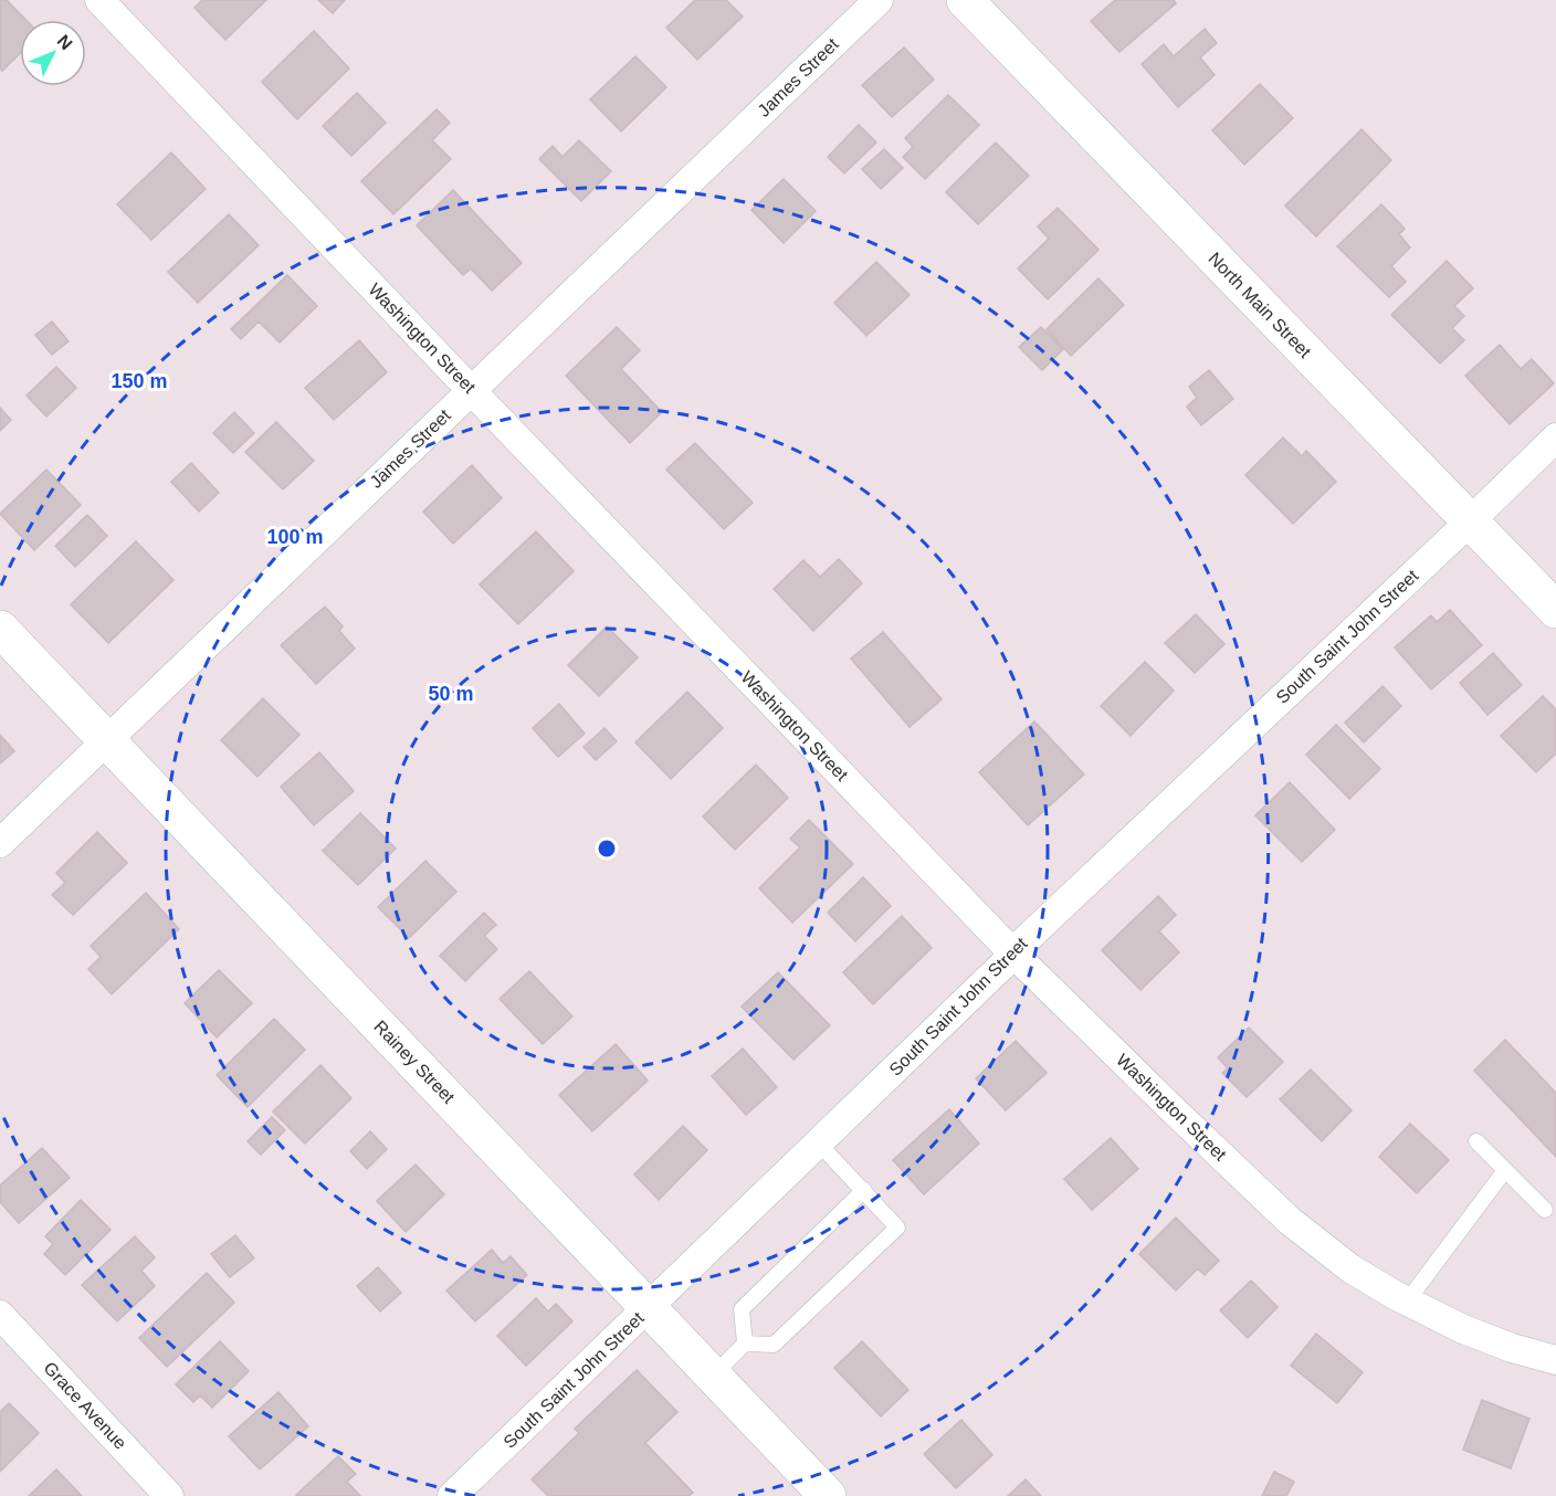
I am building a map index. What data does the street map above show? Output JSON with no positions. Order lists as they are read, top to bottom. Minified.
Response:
{"streets":{"street":["James Street","North Main Street","Washington Street","South Saint John Street","Rainey Street","Grace Avenue"]},"crossings":[["James Street","Washington Street"],["James Street","Rainey Street"],["North Main Street","South Saint John Street"],["Washington Street","South Saint John Street"],["South Saint John Street","Rainey Street"]],"north":"top right","rings":["150 m","100 m","50 m"]}
